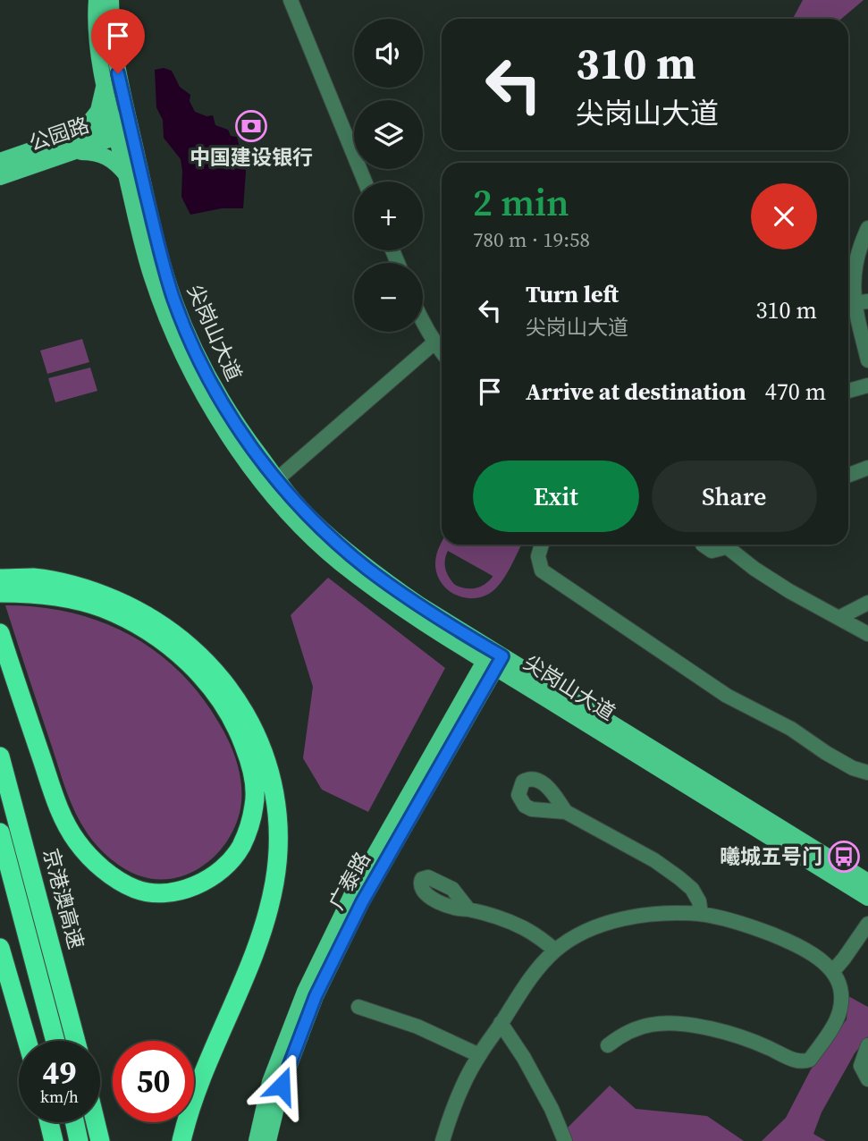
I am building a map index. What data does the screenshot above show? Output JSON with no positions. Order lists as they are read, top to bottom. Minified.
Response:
{"streets":{"highway":["京港澳高速"],"main road":["公园路","尖岗山大道","广泰路"]},"crossings":[["公园路","尖岗山大道"],["尖岗山大道","广泰路"]],"places":{"bank":["中国建设银行"],"bus stop":["曦城五号门"]},"page":{"map_buttons":["+","−"],"turn":["310 m","尖岗山大道"],"heading":["2 min","780 m · 19:58"],"list":[{"name":"Turn left","note":"尖岗山大道","value":"310 m"},{"name":"Arrive at destination","value":"470 m"}],"buttons":["Exit","Share"],"speed":"49 km/h","limit":"50"}}
